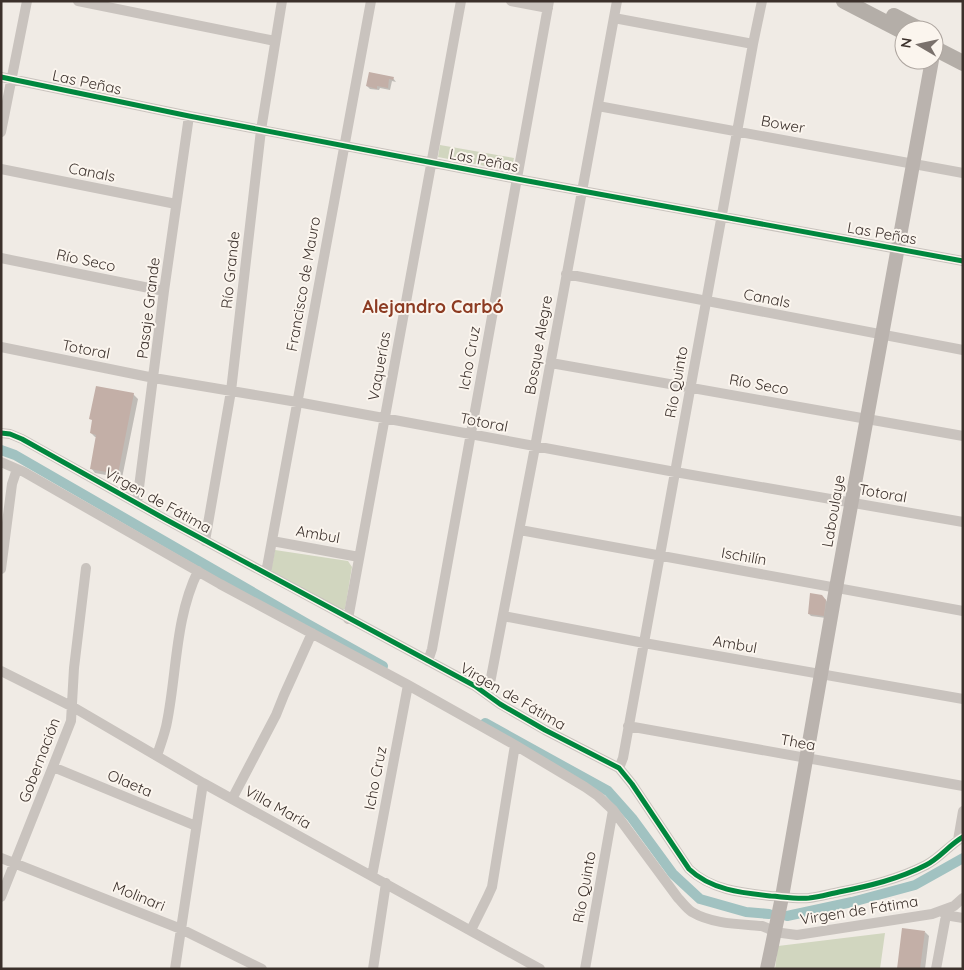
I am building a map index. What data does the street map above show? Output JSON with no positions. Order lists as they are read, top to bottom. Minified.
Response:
{"streets":{"main road":["Laboulaye"],"street":["Las Peñas","Bower","Canals","Río Seco","Río Grande","Francisco de Mauro","Pasaje Grande","Bosque Alegre","Totoral","Icho Cruz","Vaquerías","Río Quinto","Virgen de Fátima","Ambul","Ischilín","Thea","Gobernación","Olaeta","Villa María","Molinari"]},"crossings":[["Las Peñas","Río Grande"],["Las Peñas","Francisco de Mauro"],["Las Peñas","Pasaje Grande"],["Las Peñas","Bosque Alegre"],["Las Peñas","Icho Cruz"],["Las Peñas","Vaquerías"],["Las Peñas","Río Quinto"],["Las Peñas","Laboulaye"],["Bower","Bosque Alegre"],["Bower","Río Quinto"],["Bower","Laboulaye"],["Canals","Pasaje Grande"],["Canals","Bosque Alegre"],["Canals","Río Quinto"],["Canals","Laboulaye"],["Río Seco","Pasaje Grande"],["Río Seco","Bosque Alegre"],["Río Seco","Río Quinto"],["Río Seco","Laboulaye"],["Río Grande","Totoral"],["Río Grande","Virgen de Fátima"],["Francisco de Mauro","Totoral"],["Francisco de Mauro","Virgen de Fátima"],["Francisco de Mauro","Ambul"],["Pasaje Grande","Totoral"],["Pasaje Grande","Virgen de Fátima"],["Bosque Alegre","Totoral"],["Bosque Alegre","Virgen de Fátima"],["Bosque Alegre","Ambul"],["Bosque Alegre","Ischilín"],["Totoral","Icho Cruz"],["Totoral","Vaquerías"],["Totoral","Río Quinto"],["Totoral","Laboulaye"],["Icho Cruz","Virgen de Fátima"],["Icho Cruz","Villa María"],["Vaquerías","Virgen de Fátima"],["Vaquerías","Ambul"],["Río Quinto","Virgen de Fátima"],["Río Quinto","Ambul"],["Río Quinto","Ischilín"],["Río Quinto","Thea"],["Virgen de Fátima","Laboulaye"],["Laboulaye","Ambul"],["Laboulaye","Ischilín"],["Laboulaye","Thea"],["Gobernación","Olaeta"],["Gobernación","Villa María"],["Gobernación","Molinari"]],"districts":["Alejandro Carbó"],"north":"left"}
